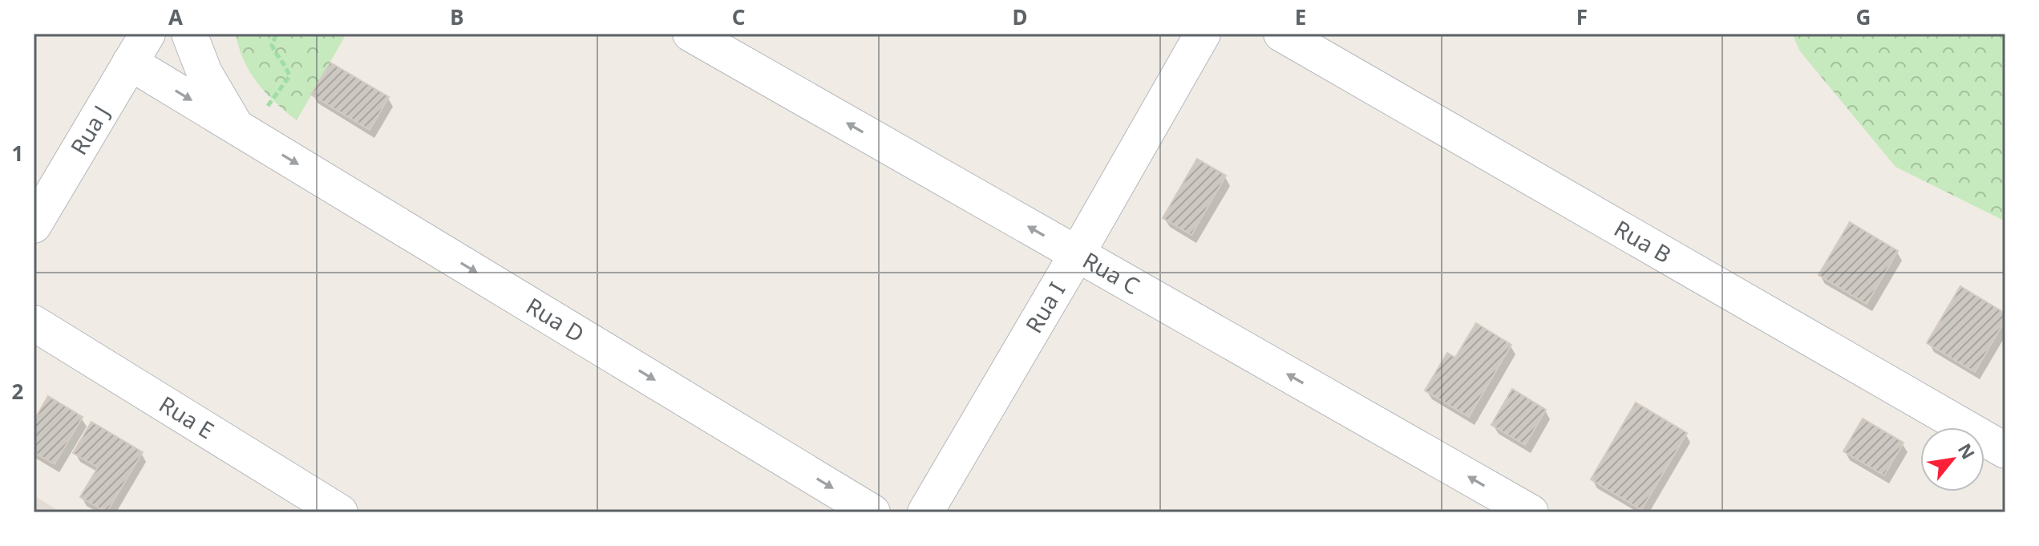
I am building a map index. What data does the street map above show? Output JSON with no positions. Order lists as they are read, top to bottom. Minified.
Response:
{"streets":{"street":["Rua J","Rua B","Rua C","Rua I","Rua D","Rua E"]},"crossings":[["Rua J","Rua D"],["Rua C","Rua I"]],"one_way":["Rua C","Rua D"],"north":"top right","grid":{"columns":["A","B","C","D","E","F","G"],"rows":["1","2"]}}
